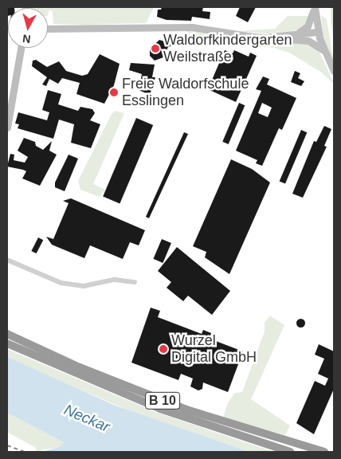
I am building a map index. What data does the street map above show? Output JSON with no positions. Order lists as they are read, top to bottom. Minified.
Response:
{"streets":{"highway":["B 10"]},"water":["Neckar"],"places":["Waldorfkindergarten Weilstraße","Freie Waldorfschule Esslingen","Wurzel Digital GmbH"],"north":"bottom"}
